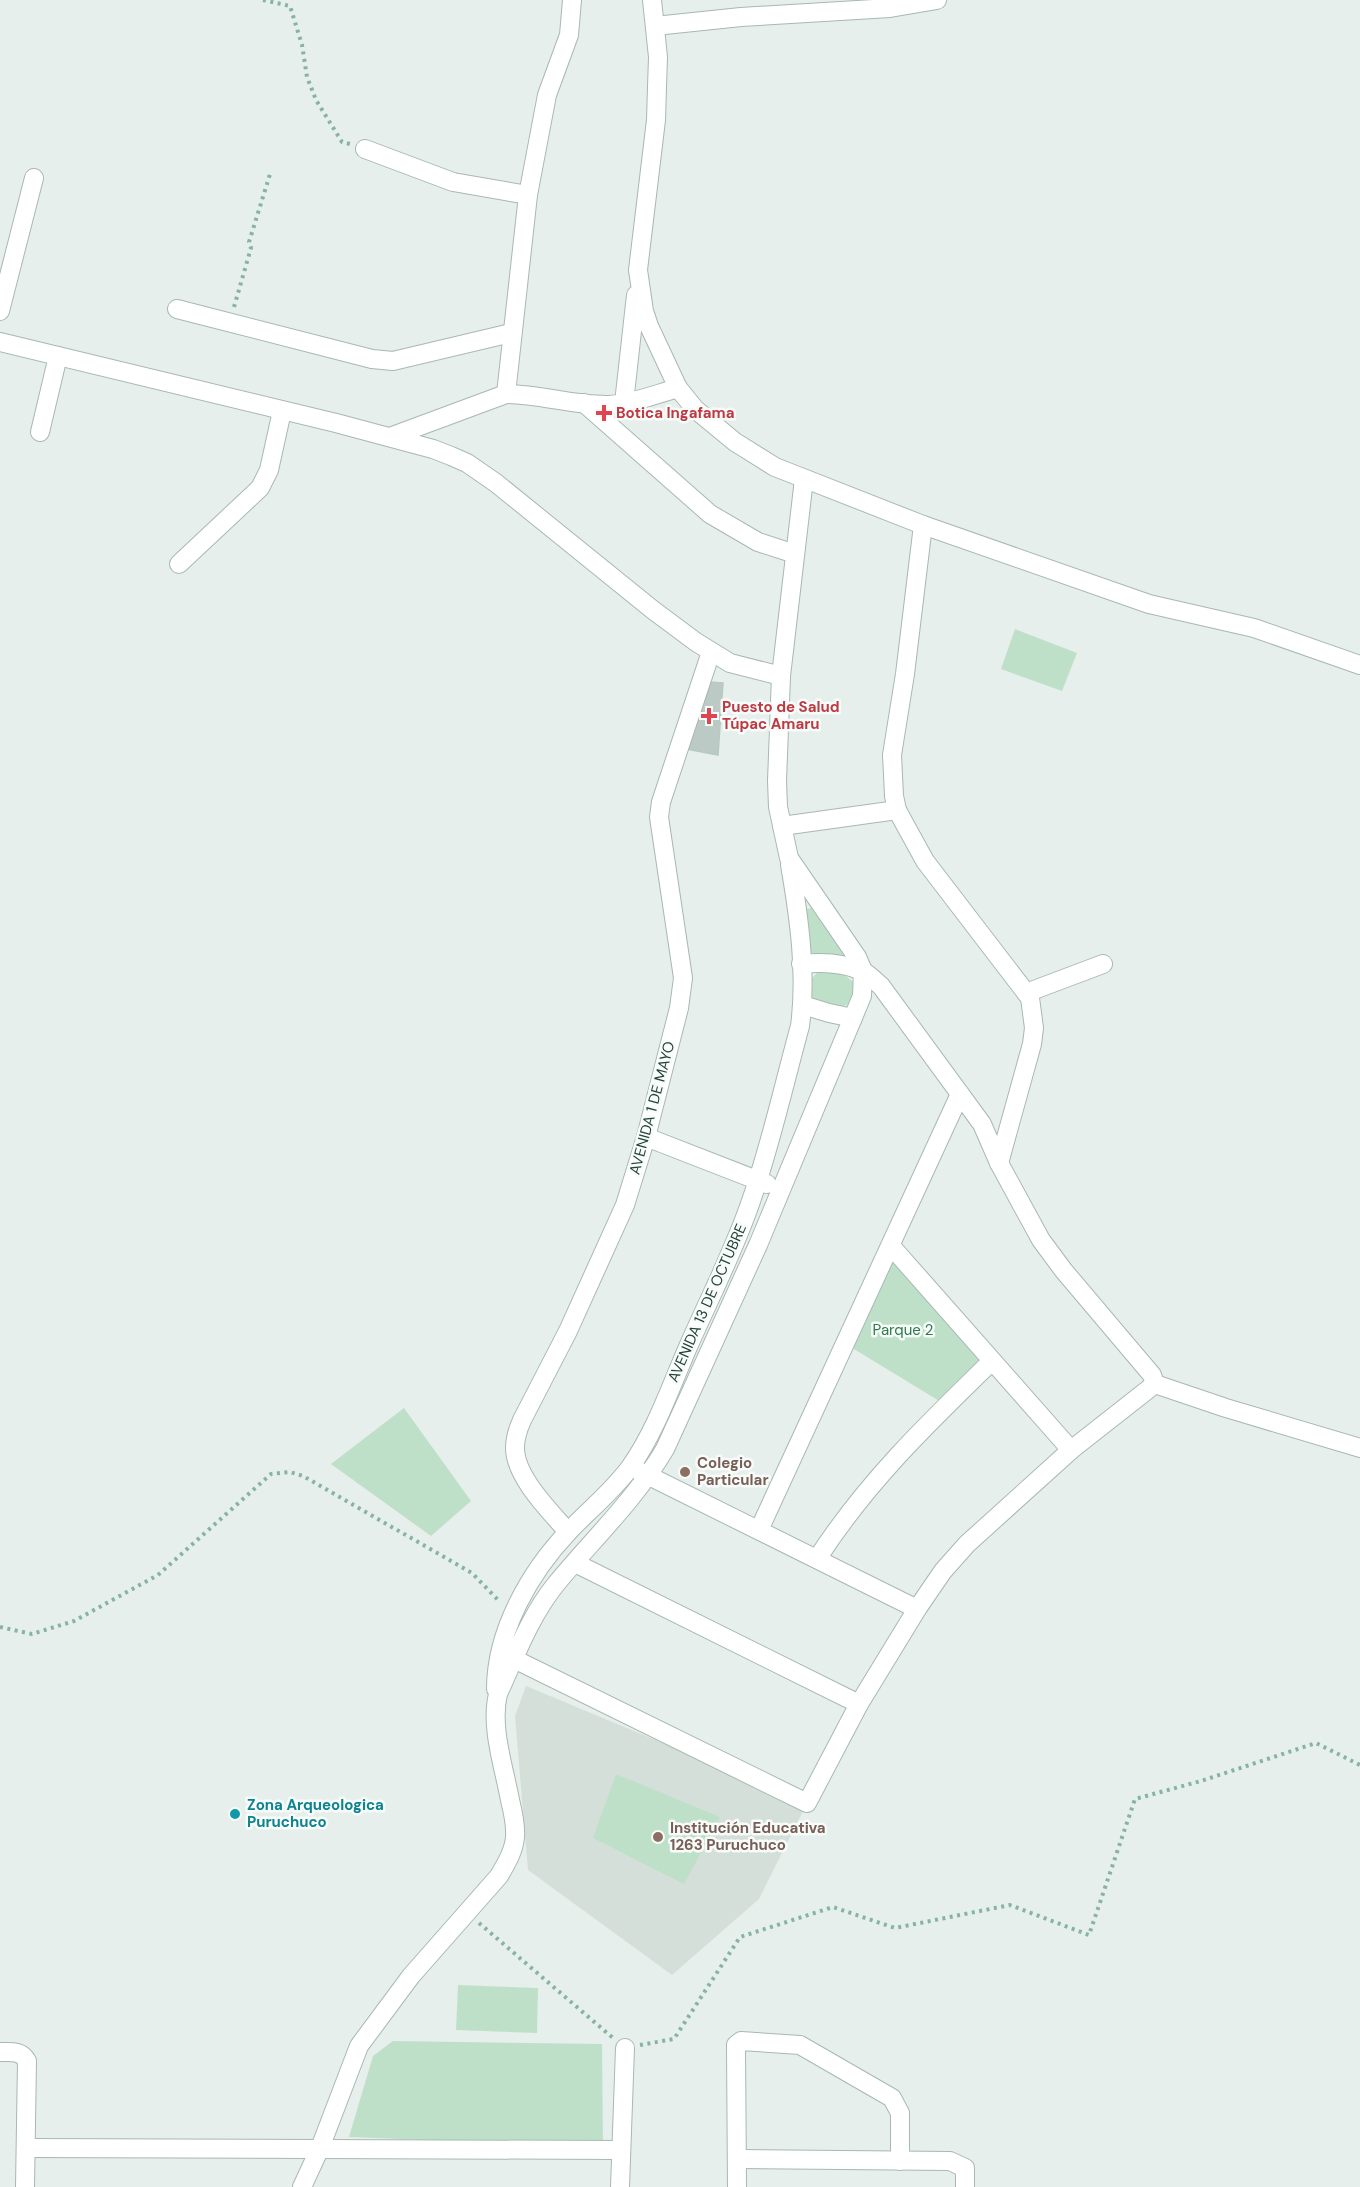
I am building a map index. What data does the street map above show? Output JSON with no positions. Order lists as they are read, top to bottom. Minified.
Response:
{"streets":{"street":["AVENIDA 1 DE MAYO","AVENIDA 13 DE OCTUBRE"]},"crossings":[["AVENIDA 1 DE MAYO","AVENIDA 13 DE OCTUBRE"]],"parks":["Parque 2"],"places":{"health":["Botica Ingafama","Puesto de Salud Túpac Amaru"],"other":["Colegio Particular","Zona Arqueologica Puruchuco","Institución Educativa 1263 Puruchuco"]}}
